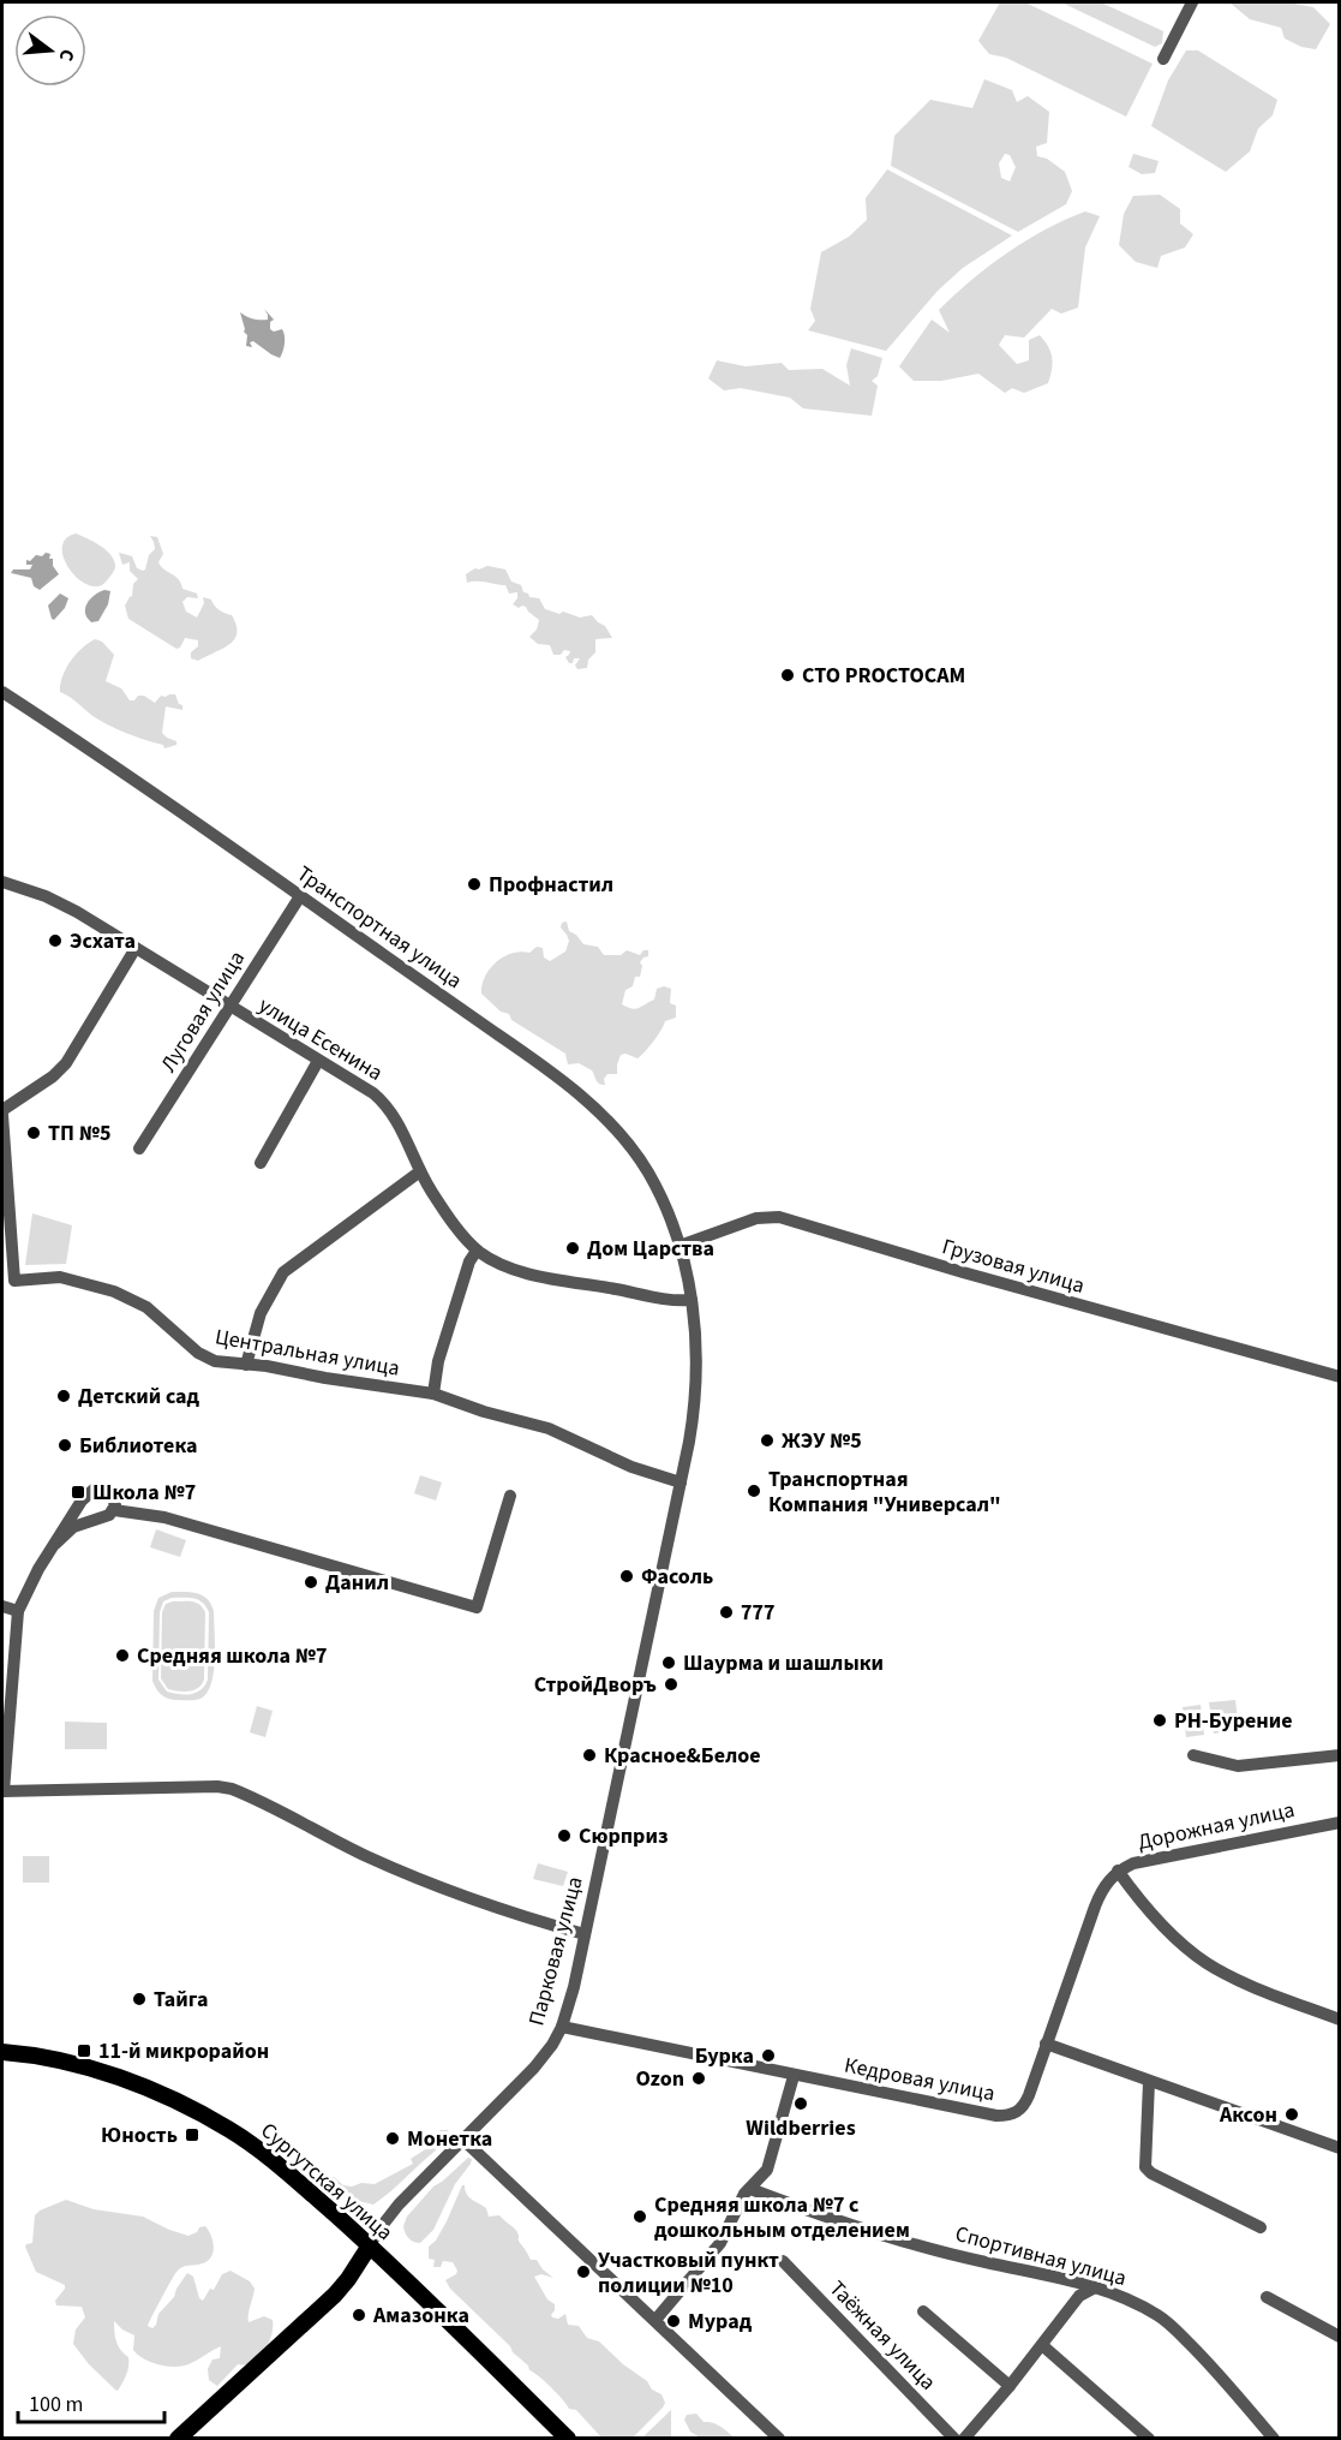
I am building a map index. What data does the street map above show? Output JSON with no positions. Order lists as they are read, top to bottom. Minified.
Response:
{"streets":{"main road":["Парковая улица","Сургутская улица"],"street":["Транспортная улица","Луговая улица","улица Есенина","Грузовая улица","Центральная улица","Дорожная улица","Кедровая улица","Спортивная улица","Таёжная улица"]},"crossings":[["Транспортная улица","Луговая улица"],["Транспортная улица","Грузовая улица"],["Транспортная улица","Парковая улица"],["Луговая улица","улица Есенина"],["улица Есенина","Парковая улица"],["Грузовая улица","Парковая улица"],["Центральная улица","Парковая улица"],["Дорожная улица","Кедровая улица"],["Парковая улица","Кедровая улица"],["Парковая улица","Сургутская улица"]],"places":{"other":["СТО PROCTOCAM","Профнастил","Эсхата","ТП №5","Дом Царства","Детский сад","ЖЭУ №5","Библиотека","Транспортная Компания \"Универсал\"","Фасоль","Данил","777","Средняя школа №7","Шаурма и шашлыки","СтройДворъ","РН-Бурение","Красное&Белое","Сюрприз","Тайга","Бурка","Ozon","Wildberries","Аксон","Монетка","Средняя школа №7 с дошкольным отделением","Участковый пункт полиции №10","Амазонка","Мурад"],"transit":["Школа №7","11-й микрорайон","Юность"]},"scale_bar":"100 m","north":"right"}
